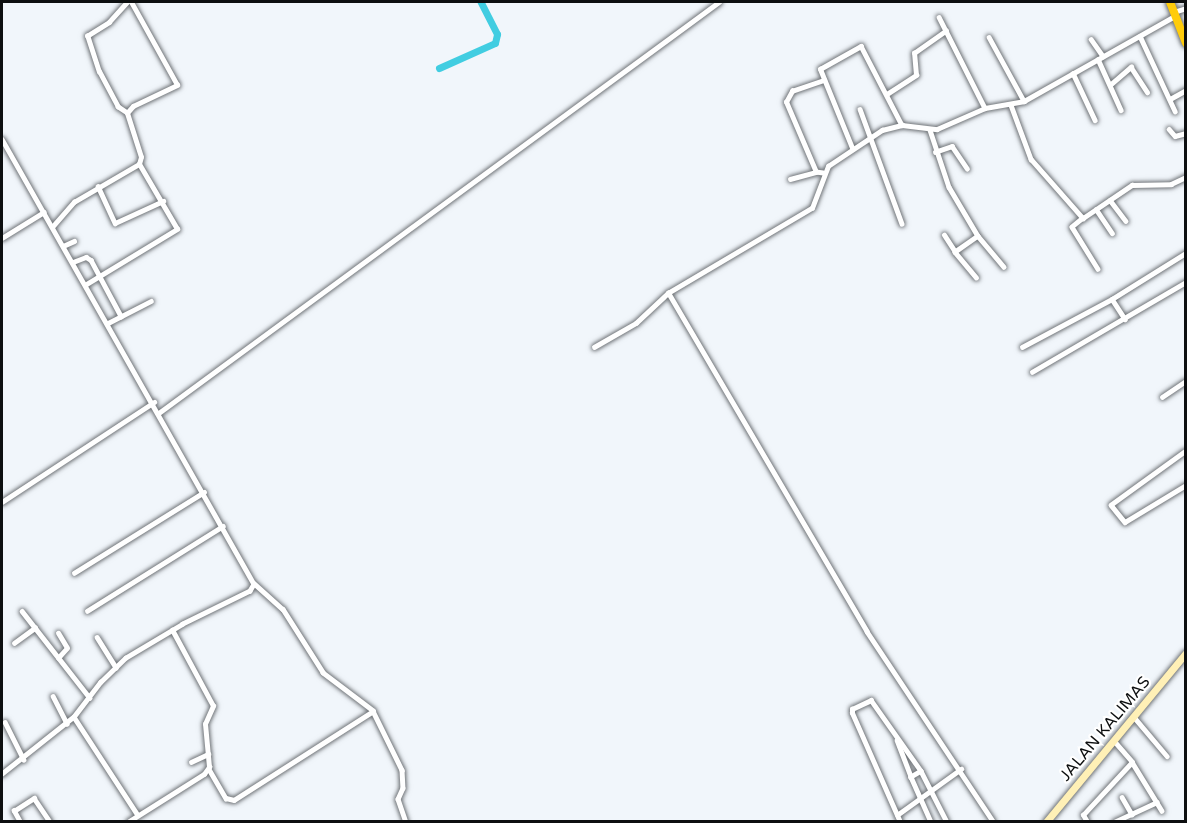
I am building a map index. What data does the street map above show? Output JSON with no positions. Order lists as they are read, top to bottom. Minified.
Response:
{"streets":{"street":["JALAN KALIMAS"]}}
